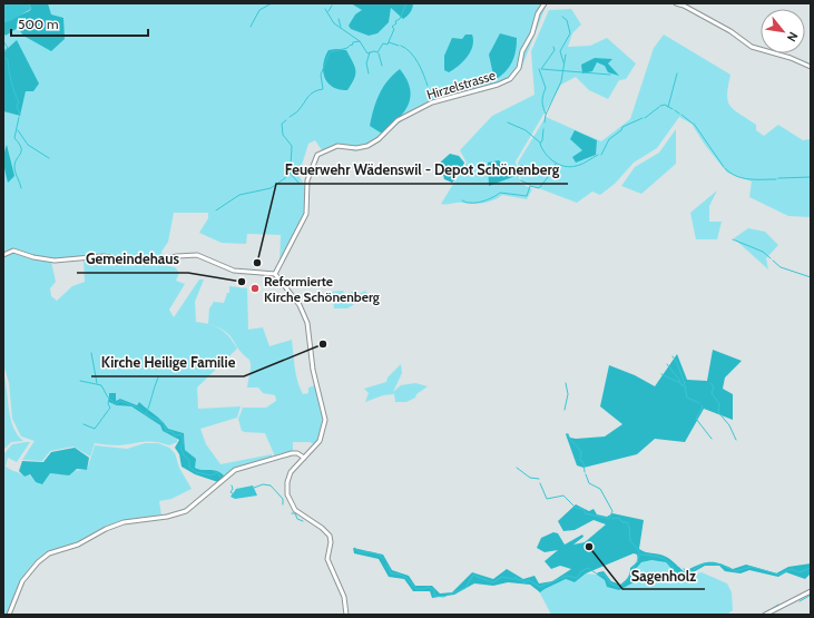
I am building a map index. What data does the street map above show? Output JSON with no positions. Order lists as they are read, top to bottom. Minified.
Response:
{"streets":{"street":["Hirzelstrasse"]},"places":["Feuerwehr Wädenswil - Depot Schönenberg","Gemeindehaus","Reformierte Kirche Schönenberg","Kirche Heilige Familie","Sagenholz"],"scale_bar":"500 m","north":"bottom right"}
